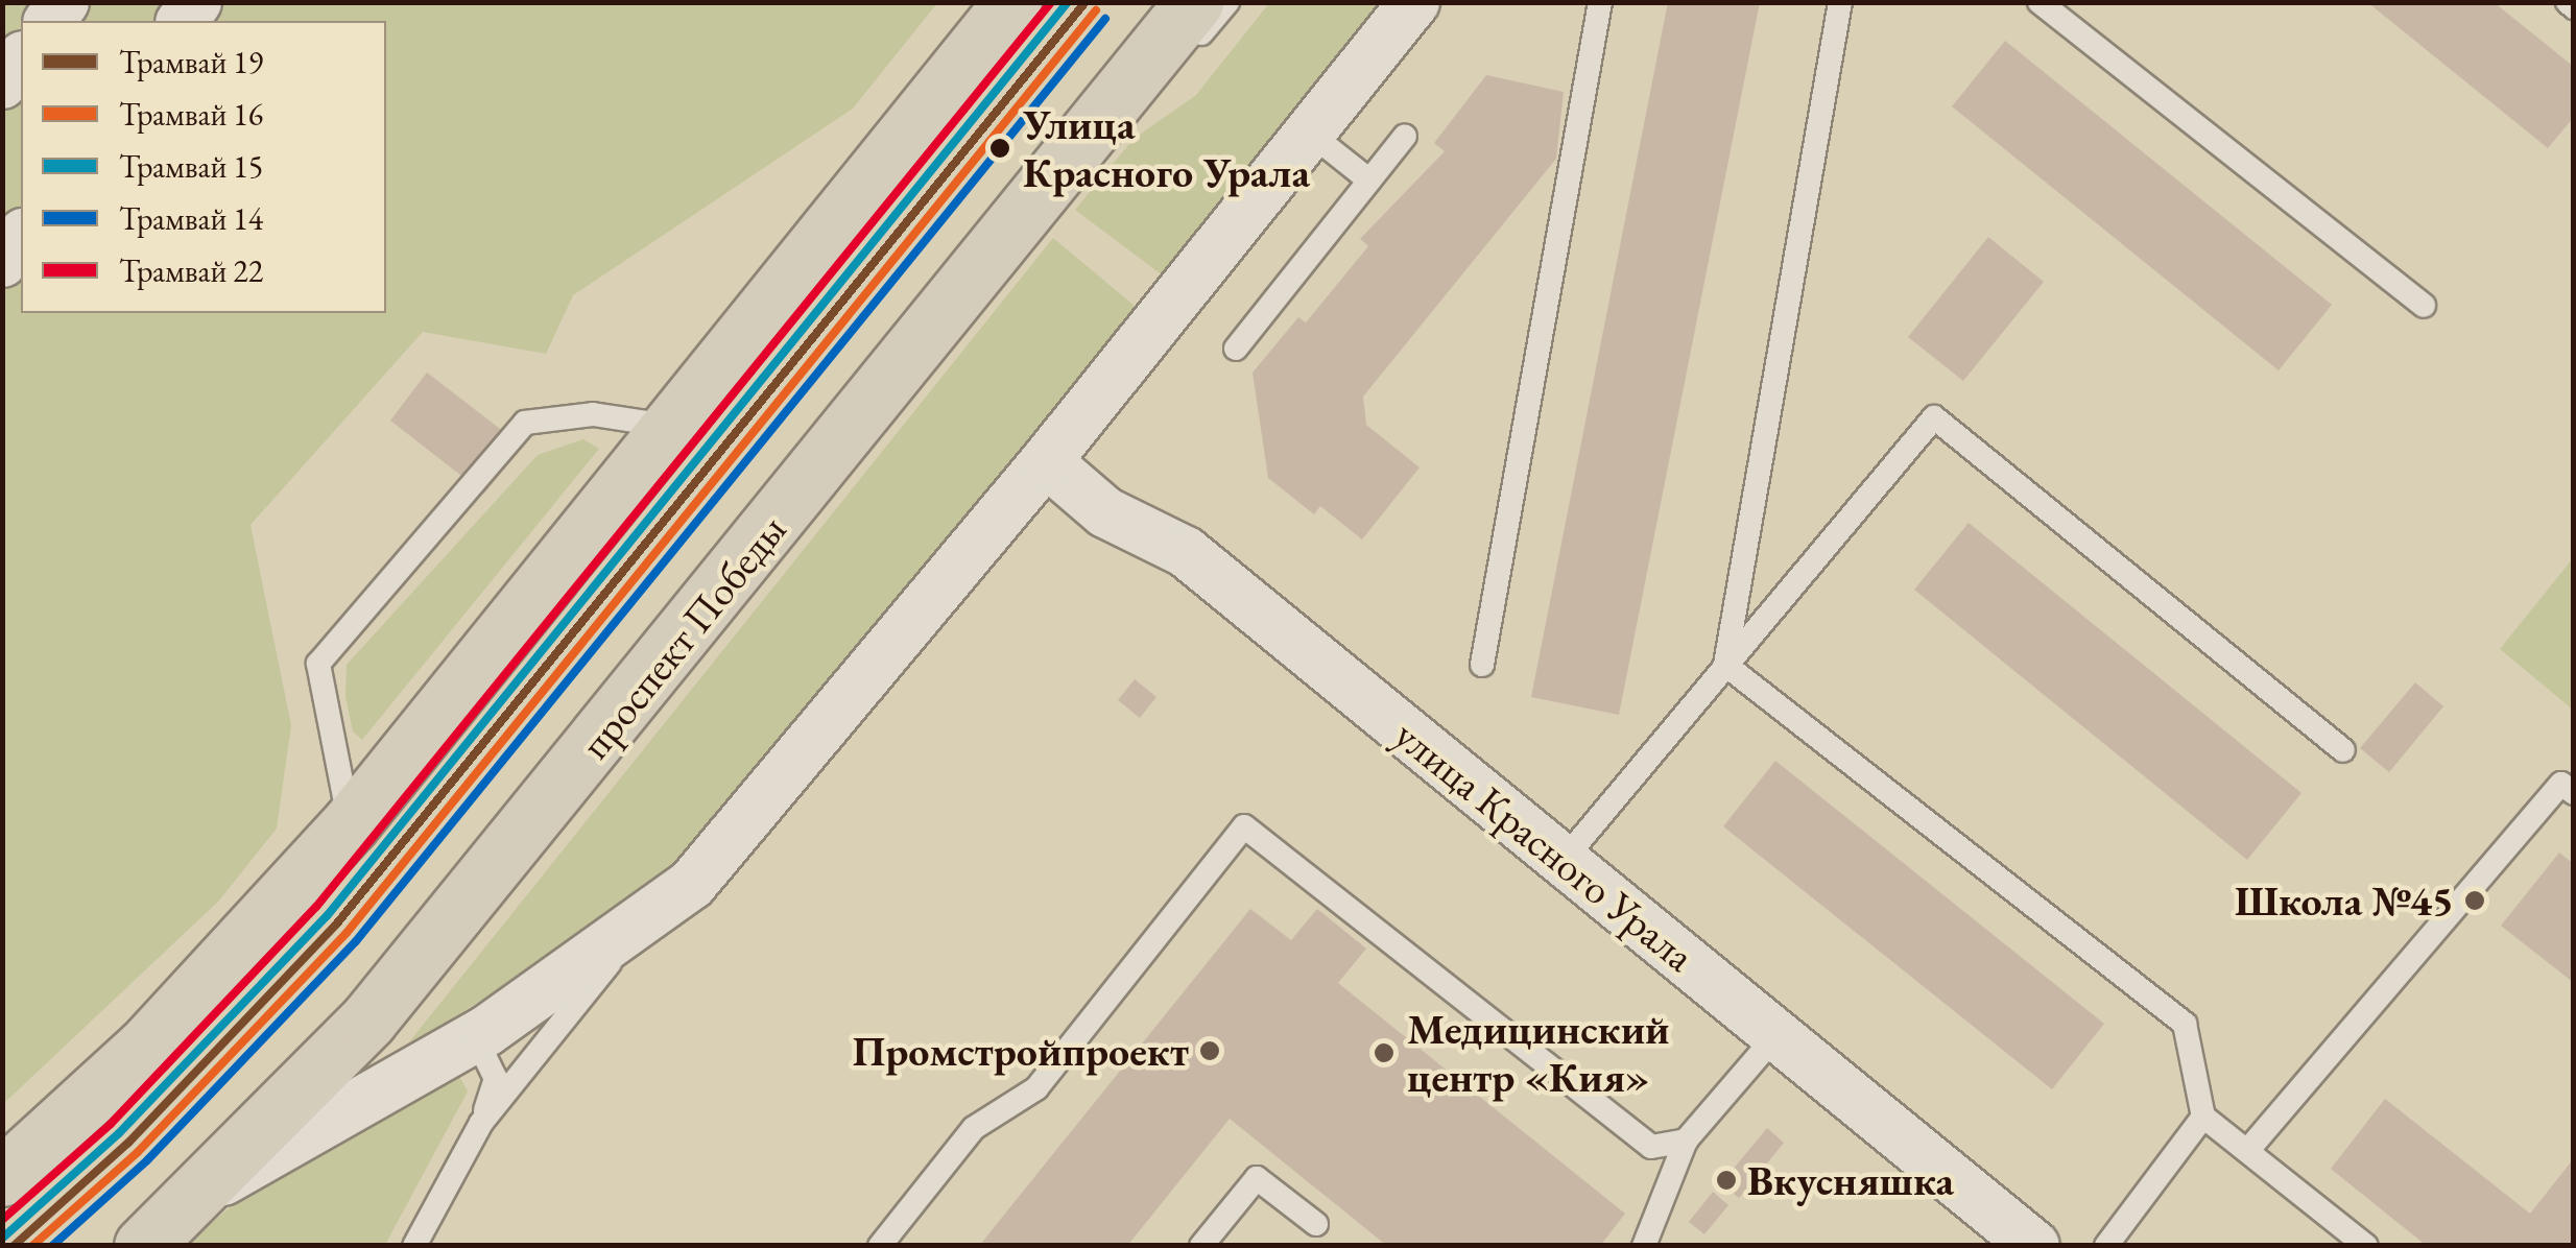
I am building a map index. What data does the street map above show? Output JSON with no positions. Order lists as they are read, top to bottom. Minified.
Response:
{"streets":{"main road":["проспект Победы"],"street":["улица Красного Урала"]},"places":["Улица Красного Урала","Школа №45","Промстройпроект","Медицинский центр «Кия»","Вкусняшка"],"lines":["tram line 19","tram line 15","tram line 22","tram line 16","tram line 14"],"legend":["Трамвай 19","Трамвай 16","Трамвай 15","Трамвай 14","Трамвай 22"]}
